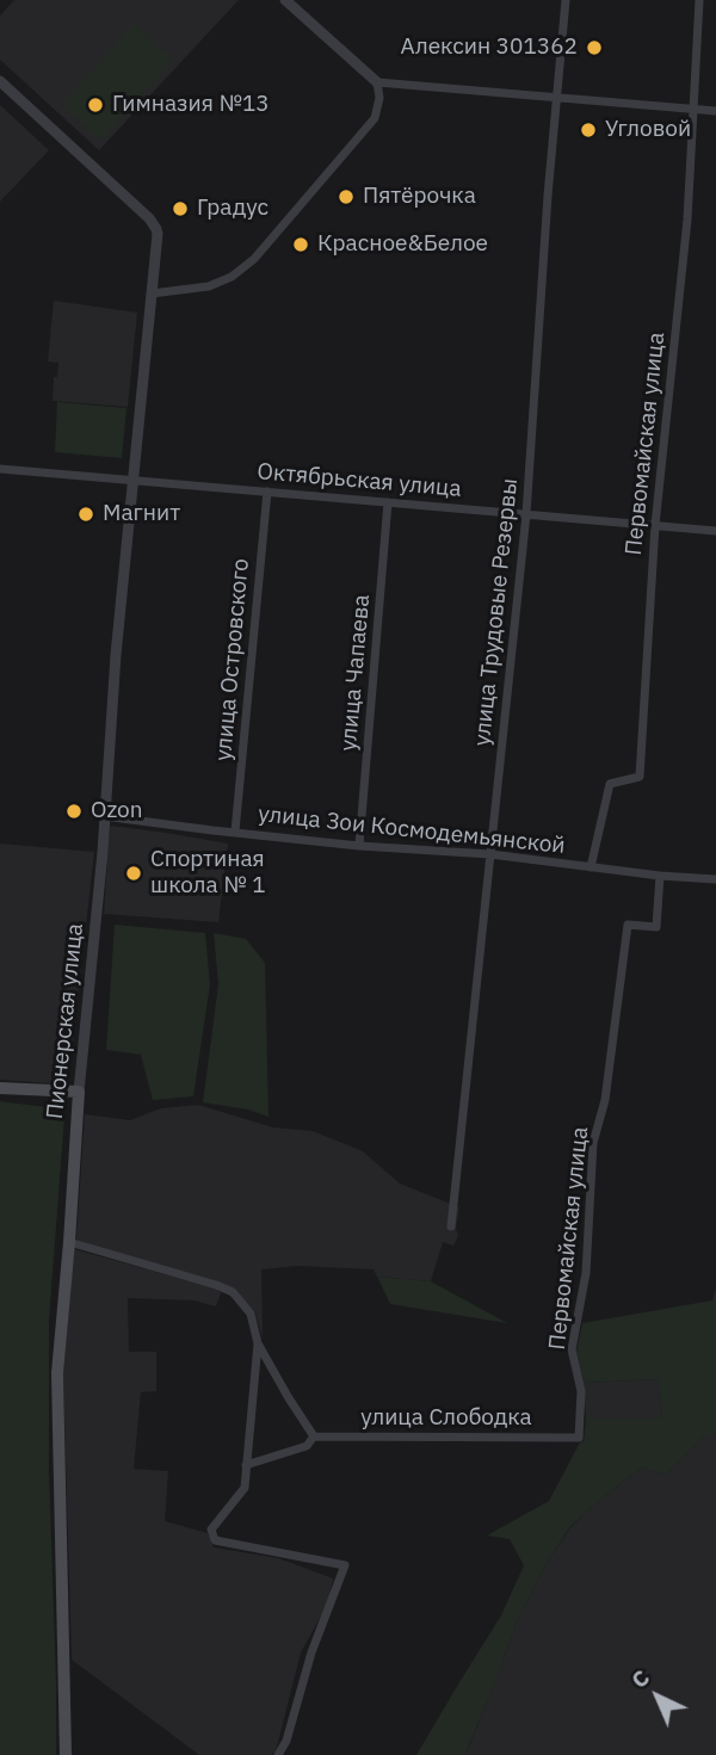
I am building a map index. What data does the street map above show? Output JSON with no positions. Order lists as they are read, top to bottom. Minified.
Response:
{"streets":{"main road":["Пионерская улица"],"street":["Первомайская улица","Октябрьская улица","улица Трудовые Резервы","улица Островского","улица Чапаева","улица Зои Космодемьянской","улица Слободка"]},"crossings":[["Первомайская улица","Октябрьская улица"],["Первомайская улица","улица Зои Космодемьянской"],["Первомайская улица","улица Слободка"],["Октябрьская улица","улица Трудовые Резервы"],["Октябрьская улица","улица Островского"],["Октябрьская улица","улица Чапаева"],["Октябрьская улица","Пионерская улица"],["улица Трудовые Резервы","улица Зои Космодемьянской"],["улица Островского","улица Зои Космодемьянской"],["улица Чапаева","улица Зои Космодемьянской"],["улица Зои Космодемьянской","Пионерская улица"]],"places":["Алексин 301362","Гимназия №13","Угловой","Пятёрочка","Градус","Красное&Белое","Магнит","Ozon","Спортиная школа № 1"],"north":"top left"}
